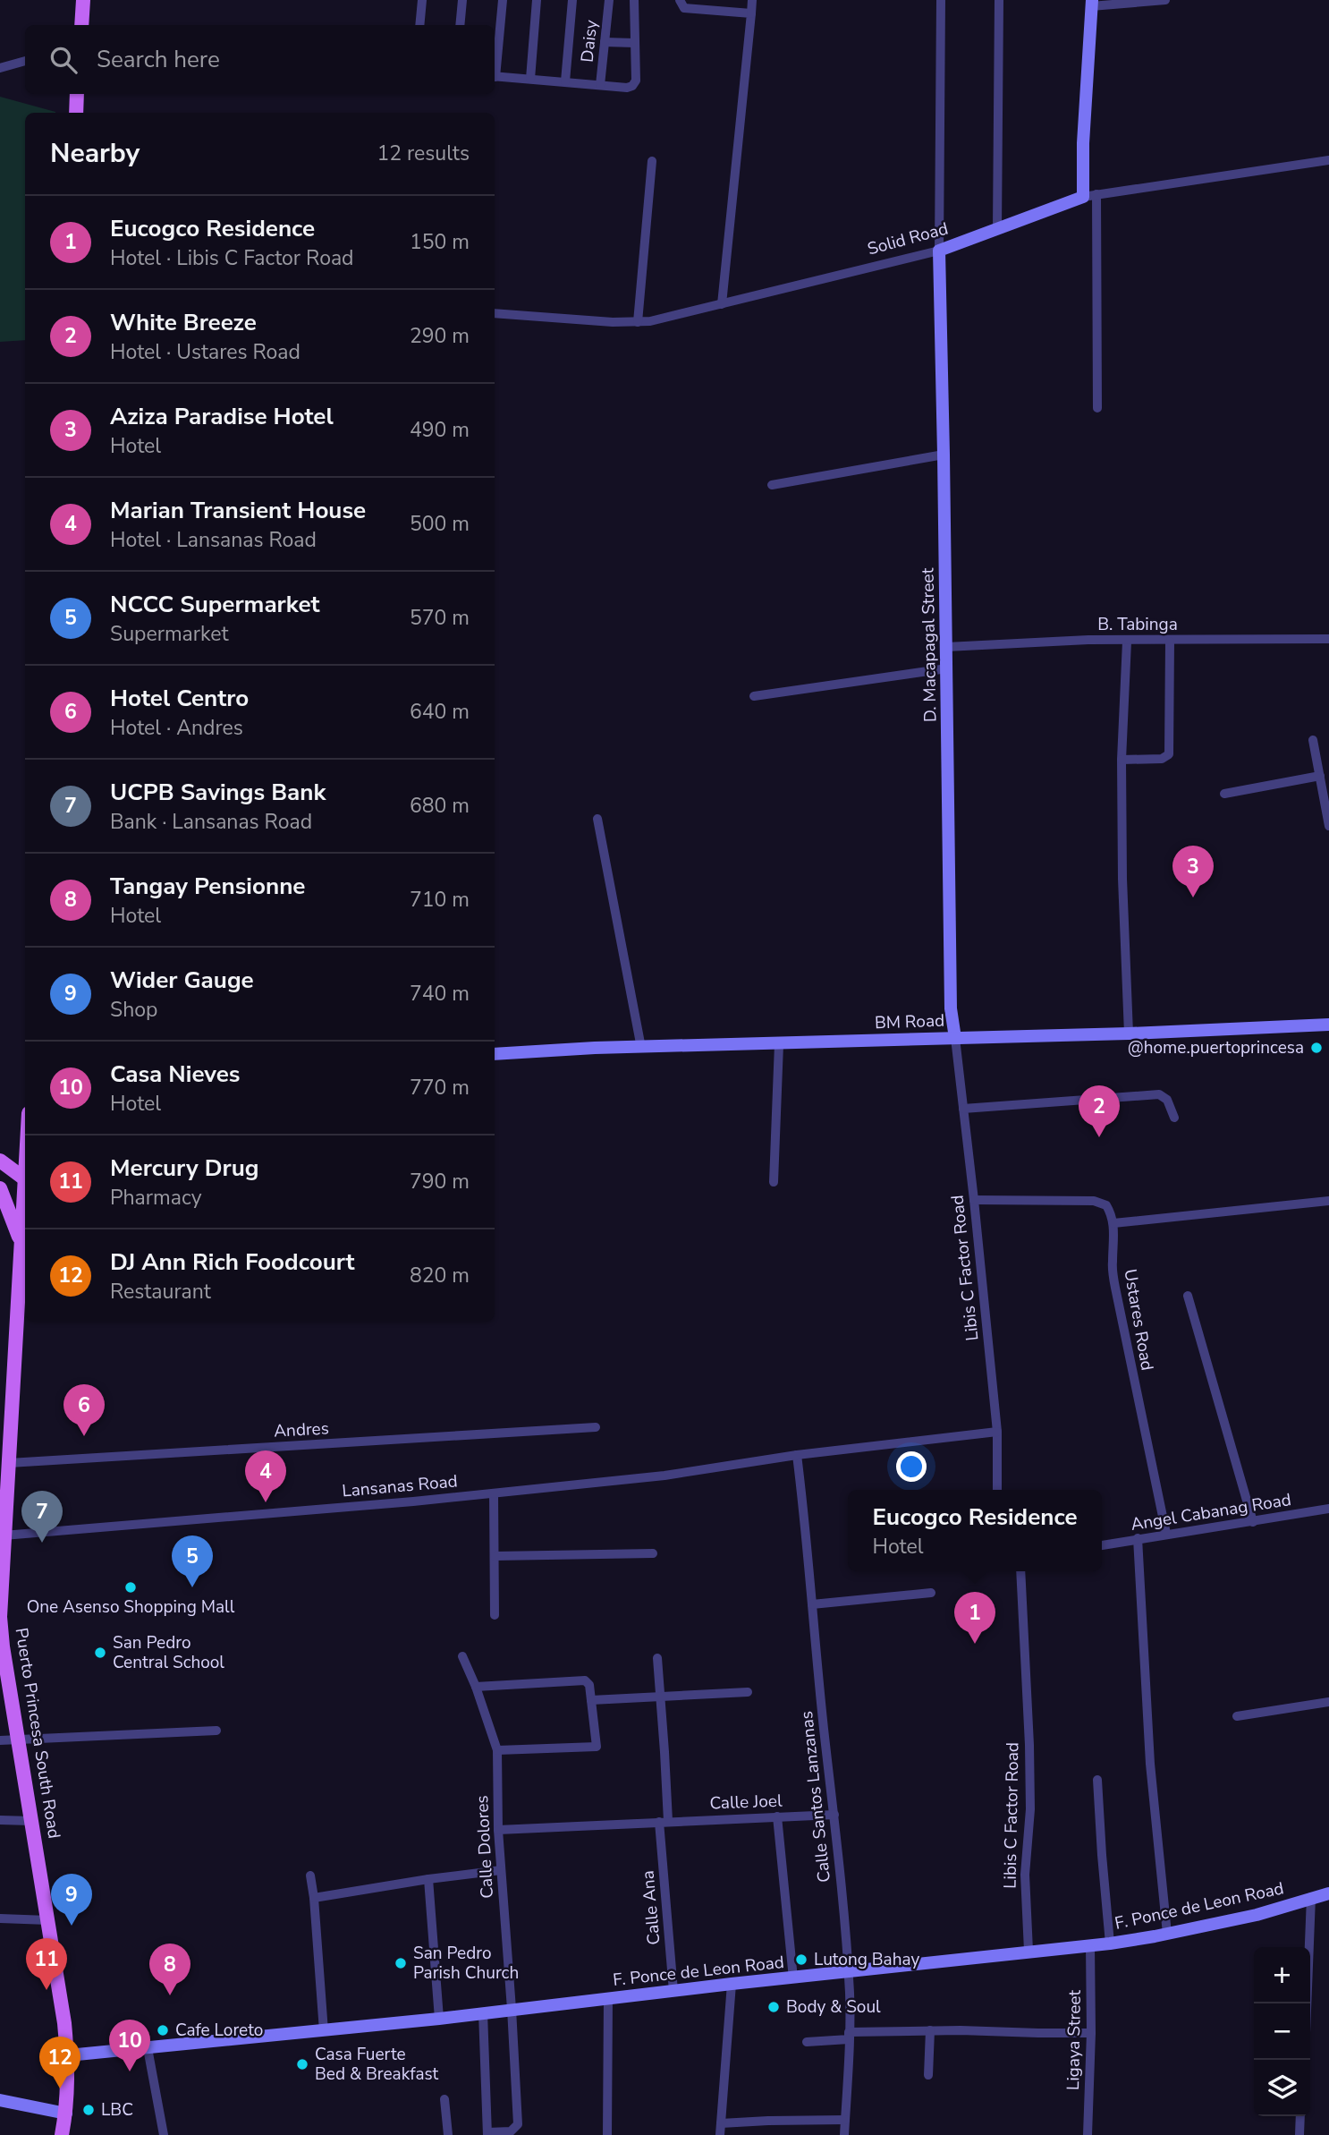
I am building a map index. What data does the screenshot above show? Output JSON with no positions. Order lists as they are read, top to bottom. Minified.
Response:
{"streets":{"main road":["Puerto Princesa South Road"],"street":["Daisy","Solid Road","B. Tabinga","D. Macapagal Street","BM Road","Libis C Factor Road","Ustares Road","Andres","Lansanas Road","Angel Cabanag Road","Calle Santos Lanzanas","Calle Joel","Calle Dolores","F. Ponce de Leon Road","Calle Ana","Ligaya Street"]},"crossings":[["Solid Road","D. Macapagal Street"],["B. Tabinga","D. Macapagal Street"],["D. Macapagal Street","BM Road"],["D. Macapagal Street","Libis C Factor Road"],["BM Road","Libis C Factor Road"],["Libis C Factor Road","Lansanas Road"],["Libis C Factor Road","F. Ponce de Leon Road"],["Ustares Road","Angel Cabanag Road"],["Andres","Puerto Princesa South Road"],["Lansanas Road","Puerto Princesa South Road"],["Lansanas Road","Calle Santos Lanzanas"],["Puerto Princesa South Road","F. Ponce de Leon Road"],["Calle Santos Lanzanas","Calle Joel"],["Calle Santos Lanzanas","F. Ponce de Leon Road"],["Calle Joel","Calle Dolores"],["Calle Joel","Calle Ana"],["Calle Dolores","F. Ponce de Leon Road"],["F. Ponce de Leon Road","Calle Ana"],["F. Ponce de Leon Road","Ligaya Street"]],"places":["@home.puertoprincesa","One Asenso Shopping Mall","San Pedro Central School","Lutong Bahay","San Pedro Parish Church","Body & Soul","Cafe Loreto","Casa Fuerte Bed & Breakfast","LBC"],"page":{"search":"Search here","heading":["Nearby","12 results"],"list":[{"mark":"1","name":"Eucogco Residence","note":"Hotel · Libis C Factor Road","value":"150 m"},{"mark":"2","name":"White Breeze","note":"Hotel · Ustares Road","value":"290 m"},{"mark":"3","name":"Aziza Paradise Hotel","note":"Hotel","value":"490 m"},{"mark":"4","name":"Marian Transient House","note":"Hotel · Lansanas Road","value":"500 m"},{"mark":"5","name":"NCCC Supermarket","note":"Supermarket","value":"570 m"},{"mark":"6","name":"Hotel Centro","note":"Hotel · Andres","value":"640 m"},{"mark":"7","name":"UCPB Savings Bank","note":"Bank · Lansanas Road","value":"680 m"},{"mark":"8","name":"Tangay Pensionne","note":"Hotel","value":"710 m"},{"mark":"9","name":"Wider Gauge","note":"Shop","value":"740 m"},{"mark":"10","name":"Casa Nieves","note":"Hotel","value":"770 m"},{"mark":"11","name":"Mercury Drug","note":"Pharmacy","value":"790 m"},{"mark":"12","name":"DJ Ann Rich Foodcourt","note":"Restaurant","value":"820 m"}],"pins":["3","2","6","4","7","5","1","9","11","8","10","12"],"popup":["Eucogco Residence","Hotel"],"map_buttons":["+","−"]}}
